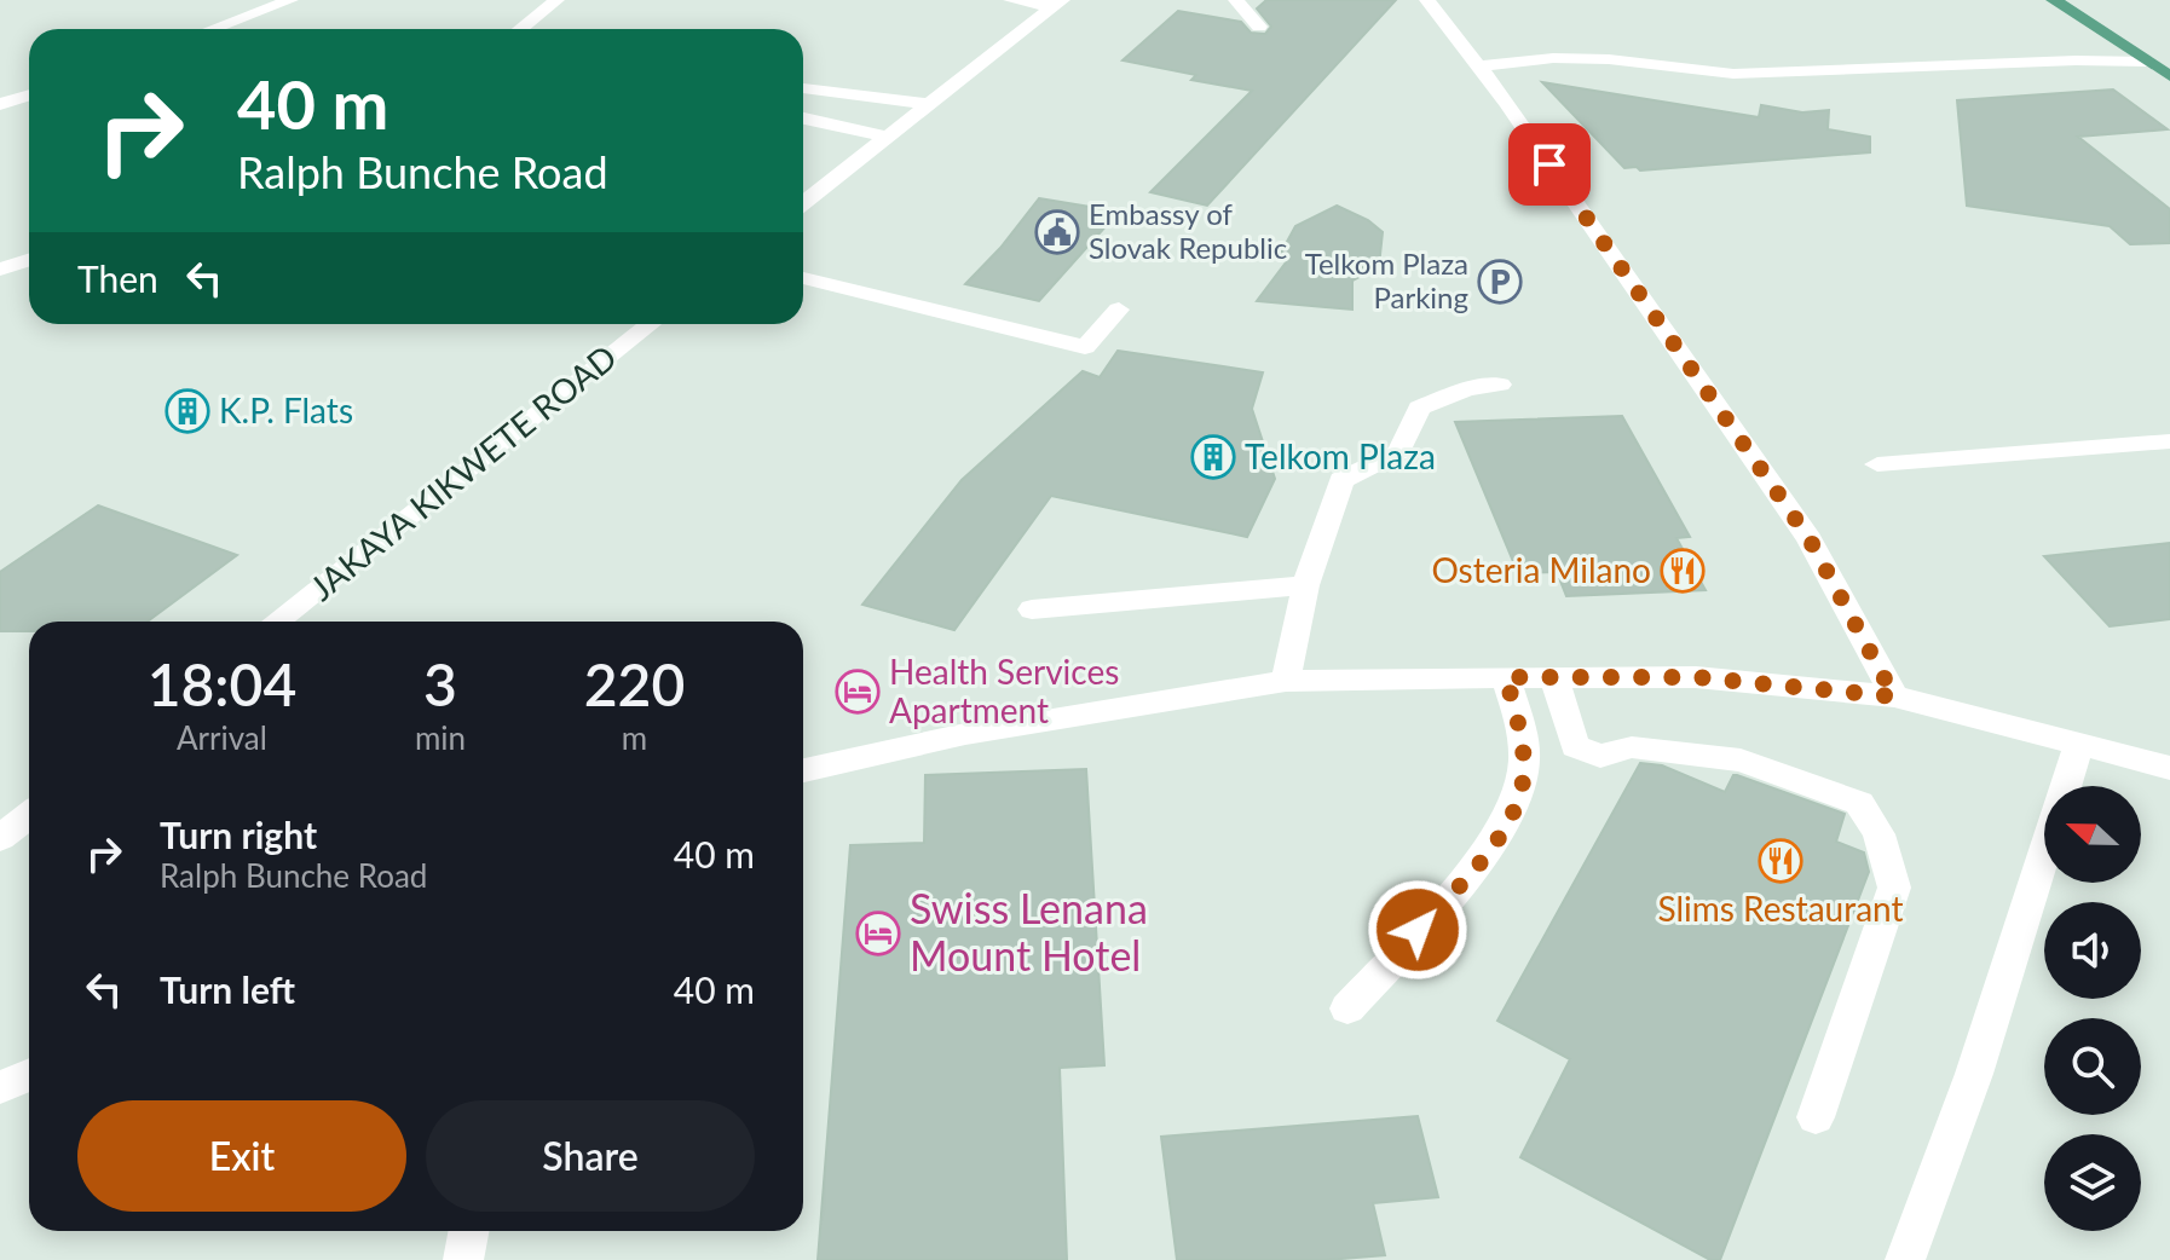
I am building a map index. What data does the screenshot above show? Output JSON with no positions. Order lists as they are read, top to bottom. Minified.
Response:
{"streets":{"street":["JAKAYA KIKWETE ROAD"]},"places":{"public building":["Embassy of Slovak Republic"],"parking":["Telkom Plaza Parking"],"building":["K.P. Flats","Telkom Plaza"],"restaurant":["Osteria Milano","Slims Restaurant"],"hotel":["Health Services Apartment","Swiss Lenana Mount Hotel"]},"north":"left","page":{"turn":["40 m","Ralph Bunche Road"],"then":"Then","eta":["18:04","Arrival","3","min","220","m"],"list":[{"name":"Turn right","note":"Ralph Bunche Road","value":"40 m"},{"name":"Turn left","value":"40 m"}],"buttons":["Exit","Share"]}}
